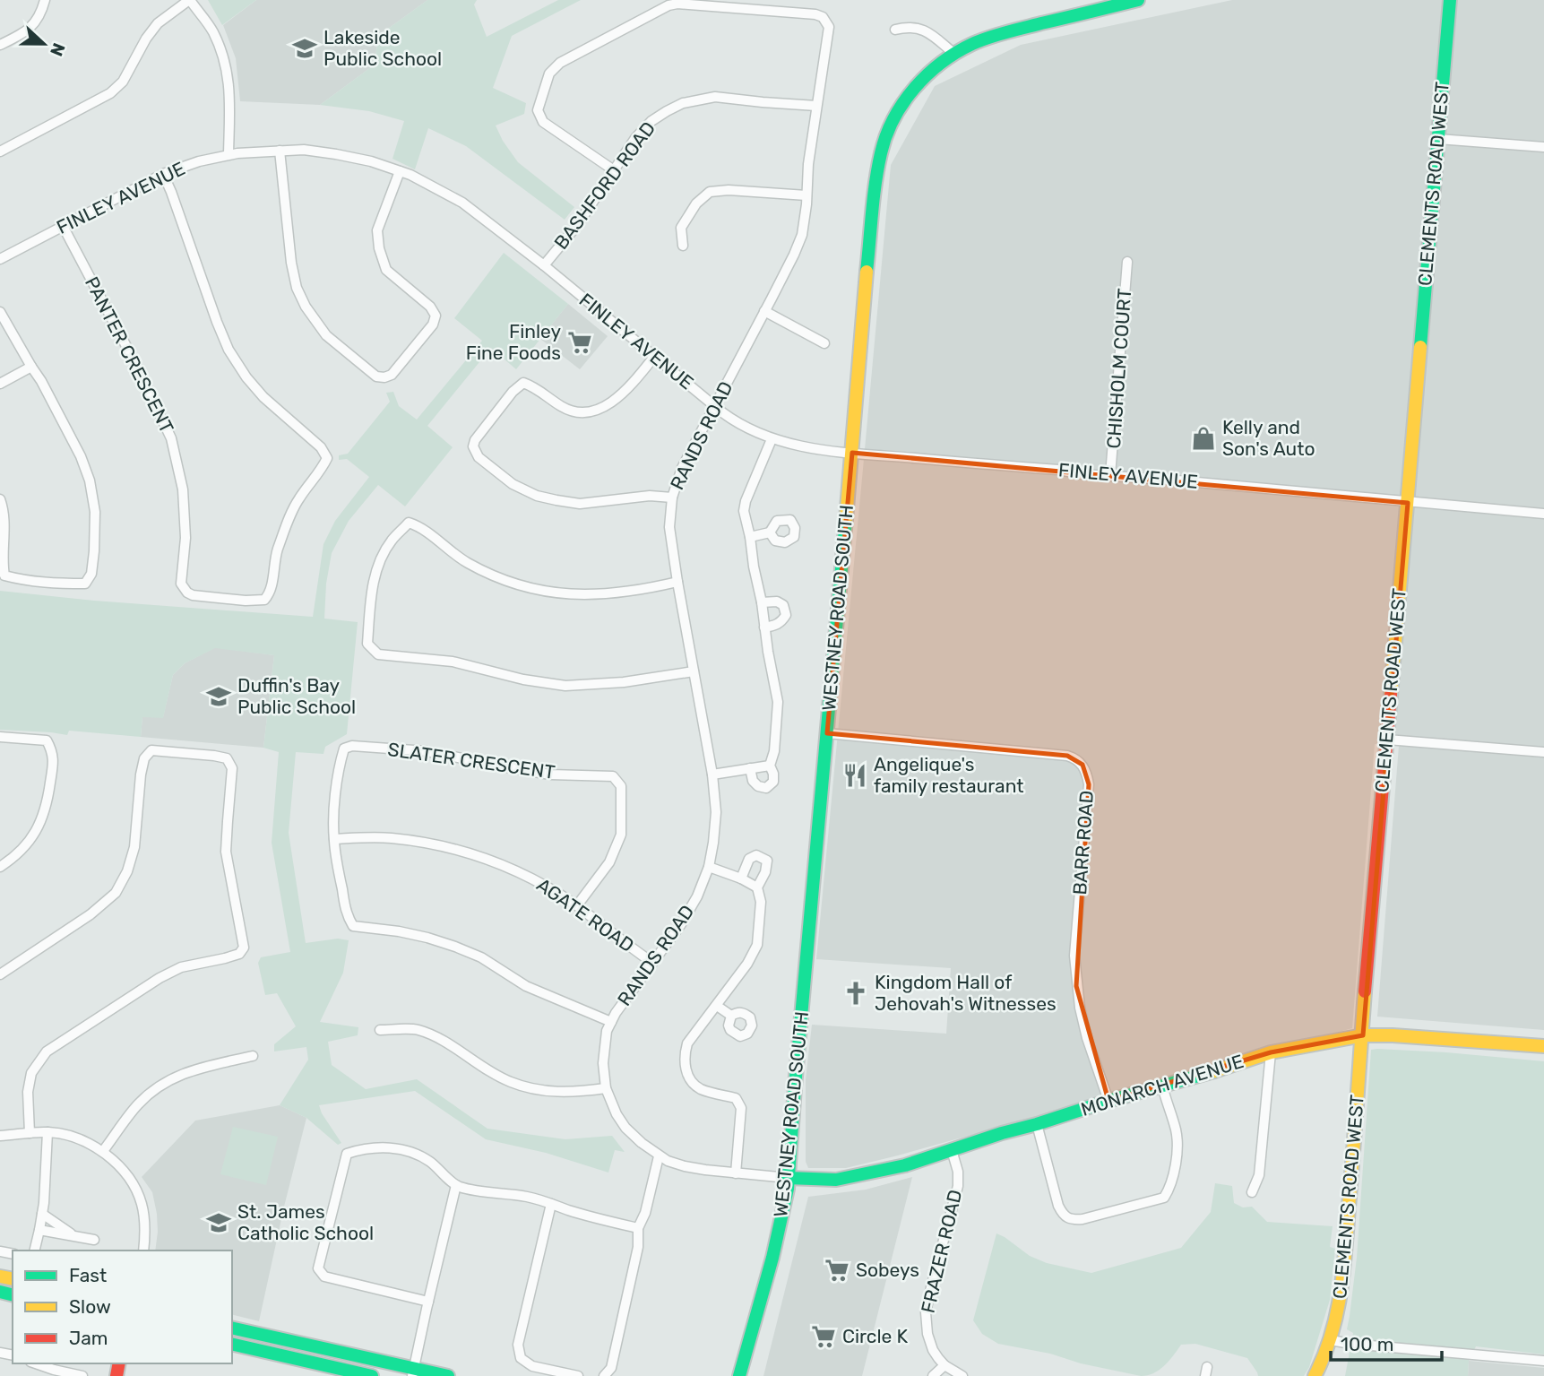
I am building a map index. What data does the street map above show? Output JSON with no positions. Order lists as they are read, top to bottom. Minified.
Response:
{"streets":{"street":["CLEMENTS ROAD WEST","BASHFORD ROAD","FINLEY AVENUE","PANTER CRESCENT","CHISHOLM COURT","RANDS ROAD","WESTNEY ROAD SOUTH","SLATER CRESCENT","BARR ROAD","AGATE ROAD","MONARCH AVENUE","FRAZER ROAD"]},"crossings":[["CLEMENTS ROAD WEST","FINLEY AVENUE"],["CLEMENTS ROAD WEST","MONARCH AVENUE"],["BASHFORD ROAD","FINLEY AVENUE"],["BASHFORD ROAD","RANDS ROAD"],["FINLEY AVENUE","PANTER CRESCENT"],["FINLEY AVENUE","CHISHOLM COURT"],["FINLEY AVENUE","RANDS ROAD"],["FINLEY AVENUE","WESTNEY ROAD SOUTH"],["RANDS ROAD","WESTNEY ROAD SOUTH"],["RANDS ROAD","SLATER CRESCENT"],["RANDS ROAD","AGATE ROAD"],["RANDS ROAD","MONARCH AVENUE"],["WESTNEY ROAD SOUTH","BARR ROAD"],["WESTNEY ROAD SOUTH","MONARCH AVENUE"],["SLATER CRESCENT","AGATE ROAD"],["BARR ROAD","MONARCH AVENUE"],["MONARCH AVENUE","FRAZER ROAD"]],"places":{"school or university":["Lakeside Public School","Duffin's Bay Public School","St. James Catholic School"],"supermarket":["Finley Fine Foods","Sobeys","Circle K"],"shop":["Kelly and Son's Auto"],"restaurant":["Angelique's family restaurant"],"church":["Kingdom Hall of Jehovah's Witnesses"]},"legend":["Fast","Slow","Jam"],"scale_bar":"100 m","north":"right"}
